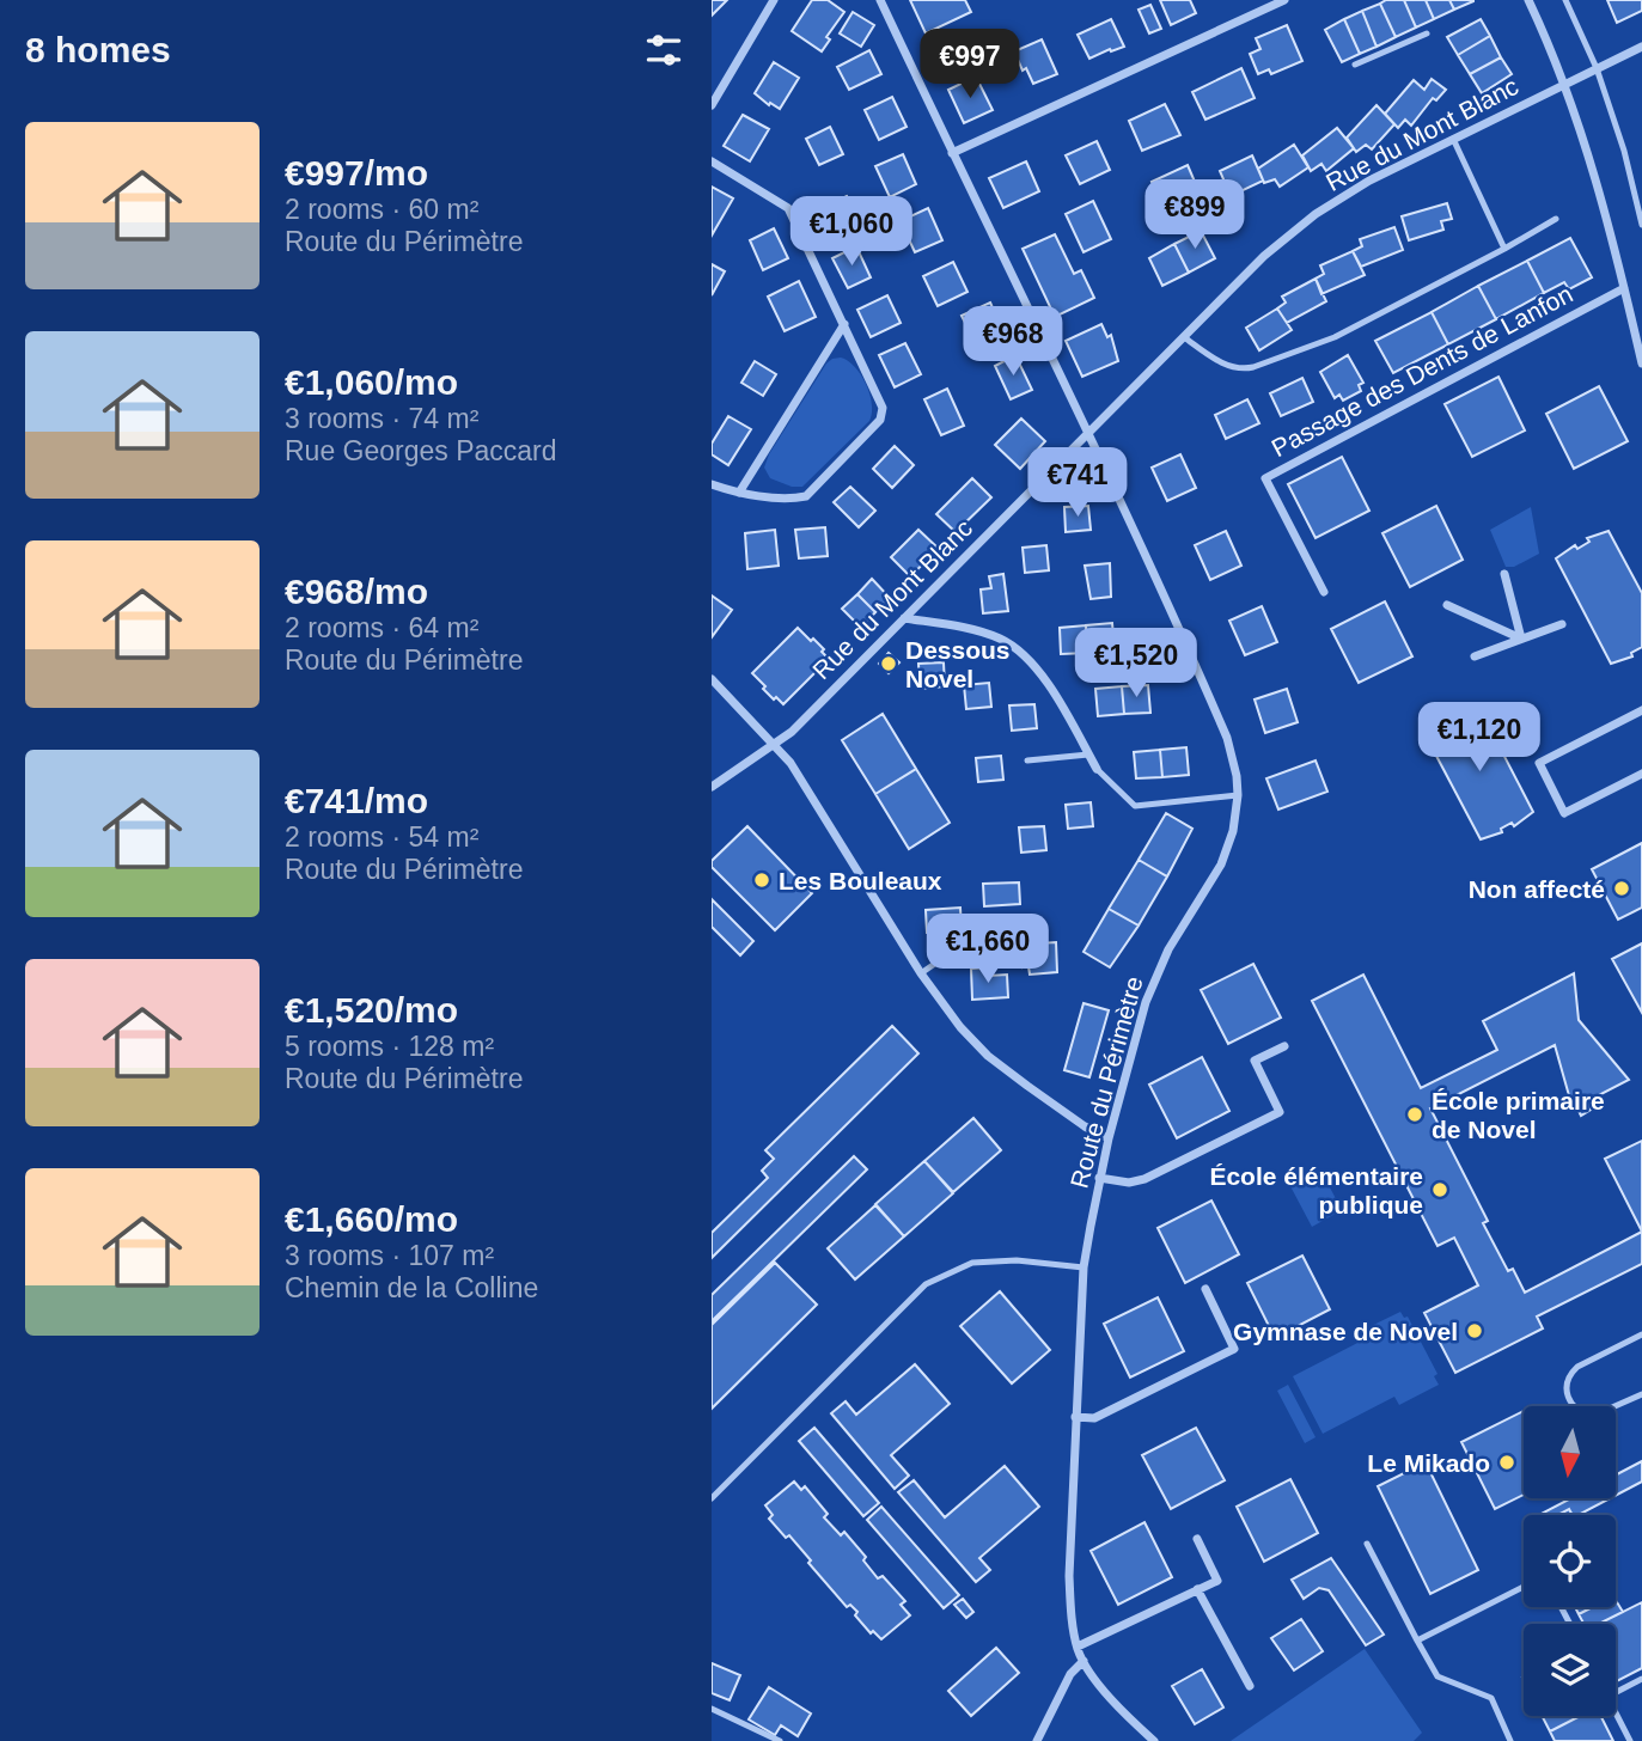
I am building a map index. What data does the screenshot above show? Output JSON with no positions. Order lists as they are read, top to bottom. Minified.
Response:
{"streets":{"street":["Rue du Mont Blanc","Passage des Dents de Lanfon","Route du Périmètre"]},"crossings":[["Rue du Mont Blanc","Route du Périmètre"]],"places":["Dessous Novel","Les Bouleaux","Non affecté","École primaire de Novel","École élémentaire publique","Gymnase de Novel","Le Mikado"],"north":"bottom","page":{"heading":"8 homes","price":["€997","€899","€1,060","€968","€741","€1,520","€1,120","€1,660"],"list":[{"name":"€997/mo","note":"2 rooms · 60 m² · Route du Périmètre"},{"name":"€1,060/mo","note":"3 rooms · 74 m² · Rue Georges Paccard"},{"name":"€968/mo","note":"2 rooms · 64 m² · Route du Périmètre"},{"name":"€741/mo","note":"2 rooms · 54 m² · Route du Périmètre"},{"name":"€1,520/mo","note":"5 rooms · 128 m² · Route du Périmètre"},{"name":"€1,660/mo","note":"3 rooms · 107 m² · Chemin de la Colline"}]}}
